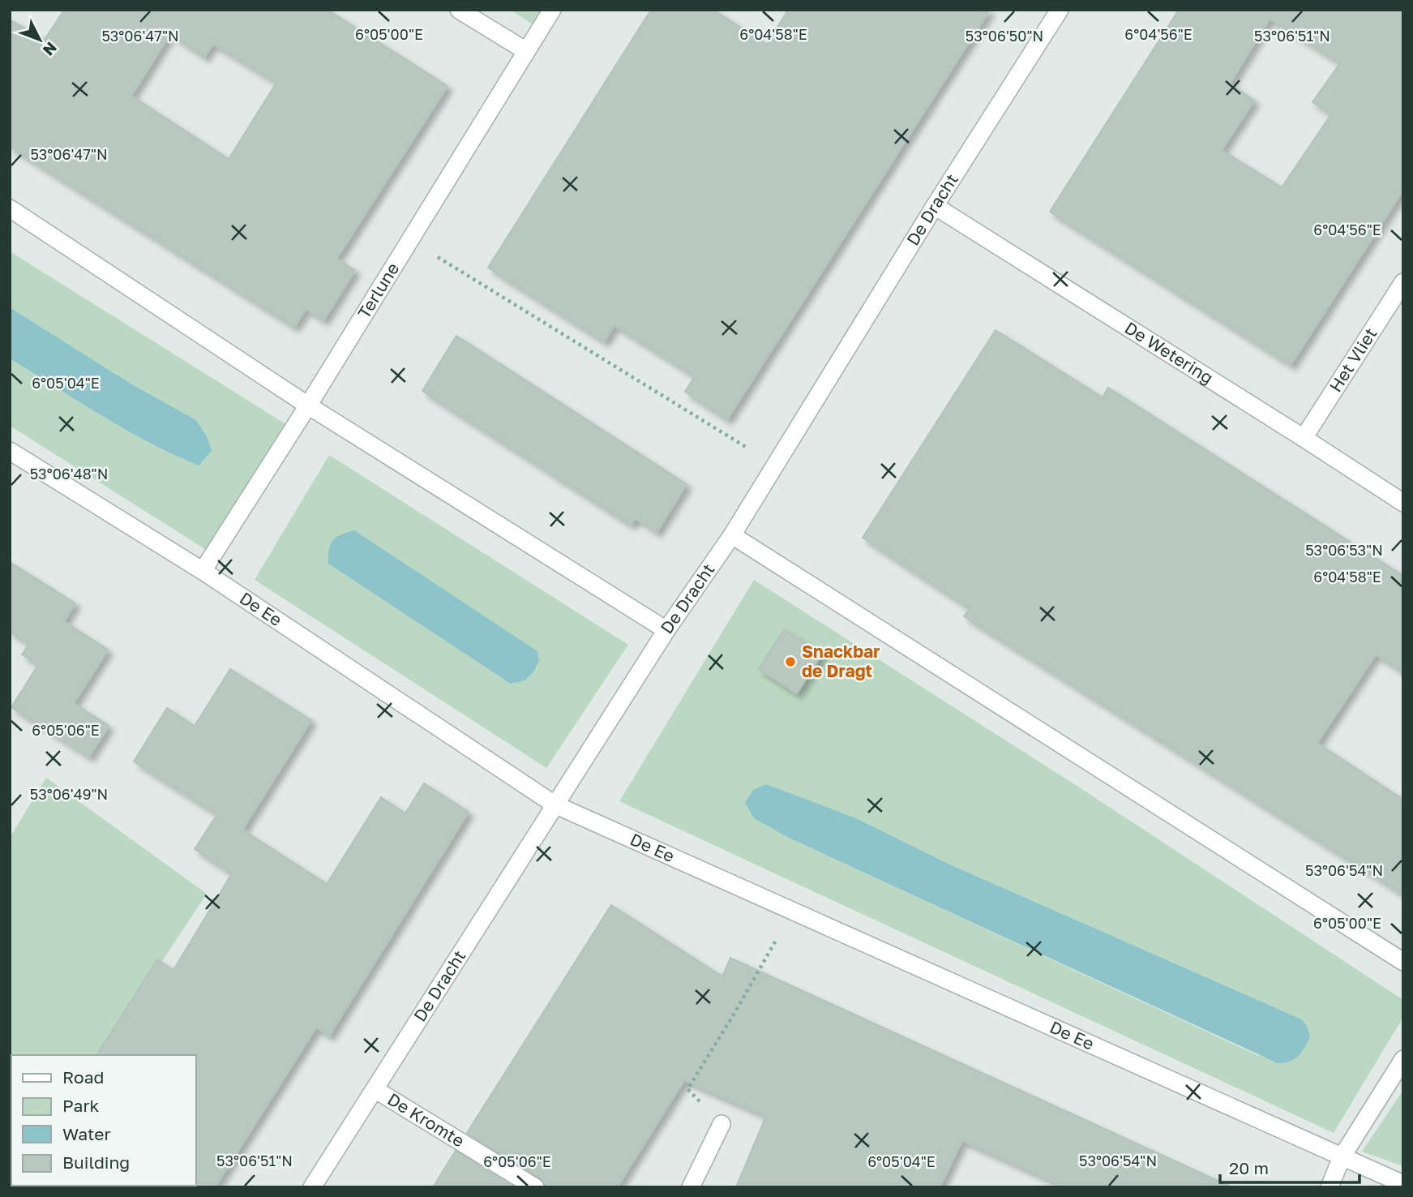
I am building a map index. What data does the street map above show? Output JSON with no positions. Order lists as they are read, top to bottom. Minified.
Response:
{"streets":{"street":["De Dracht","Terlune","De Wetering","Het Vliet","De Ee","De Kromte"]},"crossings":[["De Dracht","De Wetering"],["De Dracht","De Ee"],["De Dracht","De Kromte"],["Terlune","De Ee"],["De Wetering","Het Vliet"]],"places":["Snackbar de Dragt"],"legend":["Road","Park","Water","Building"],"scale_bar":"20 m","north":"bottom right","coordinates":["6°05'00\"E","6°04'58\"E","6°04'56\"E","53°06'47\"N","53°06'50\"N","53°06'51\"N","6°05'04\"E","53°06'48\"N","53°06'53\"N","6°05'06\"E","53°06'49\"N","53°06'54\"N"]}
